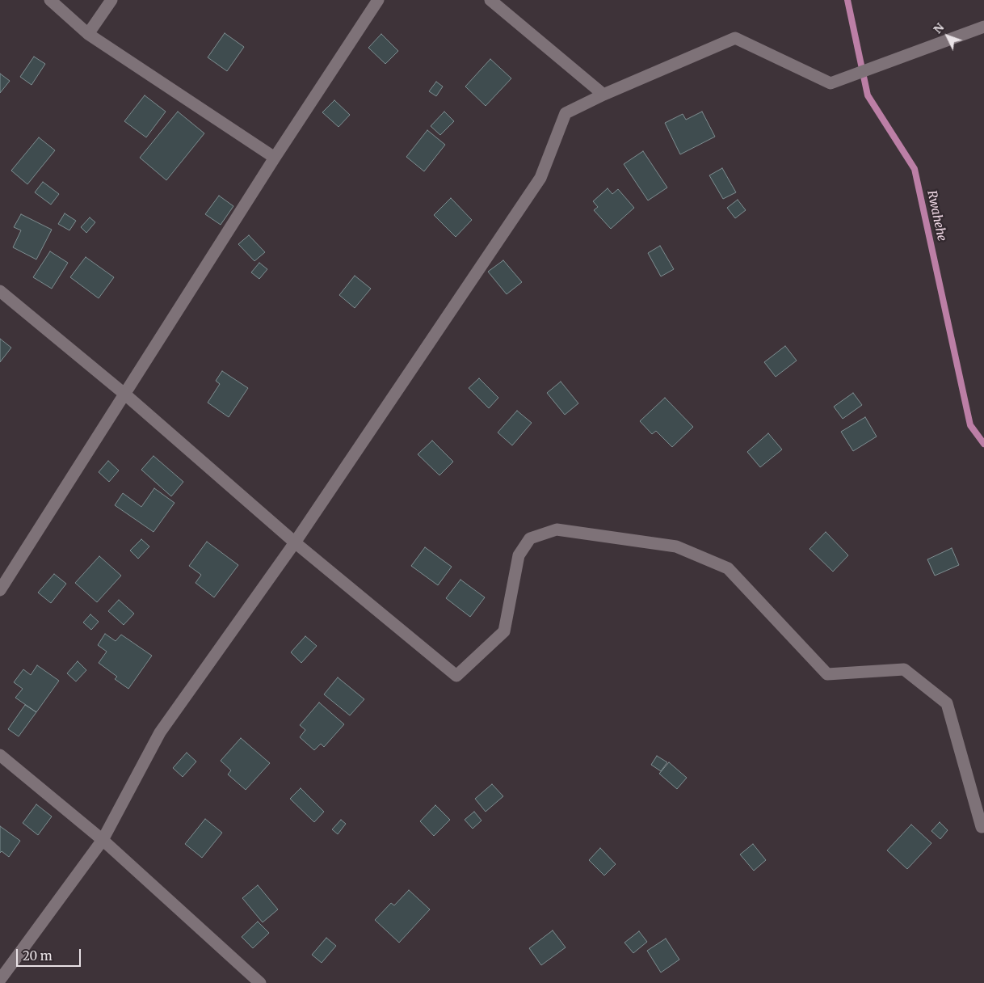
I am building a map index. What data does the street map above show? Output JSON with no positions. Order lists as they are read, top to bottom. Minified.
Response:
{"water":["Rwahehe"],"scale_bar":"20 m","north":"top left"}
